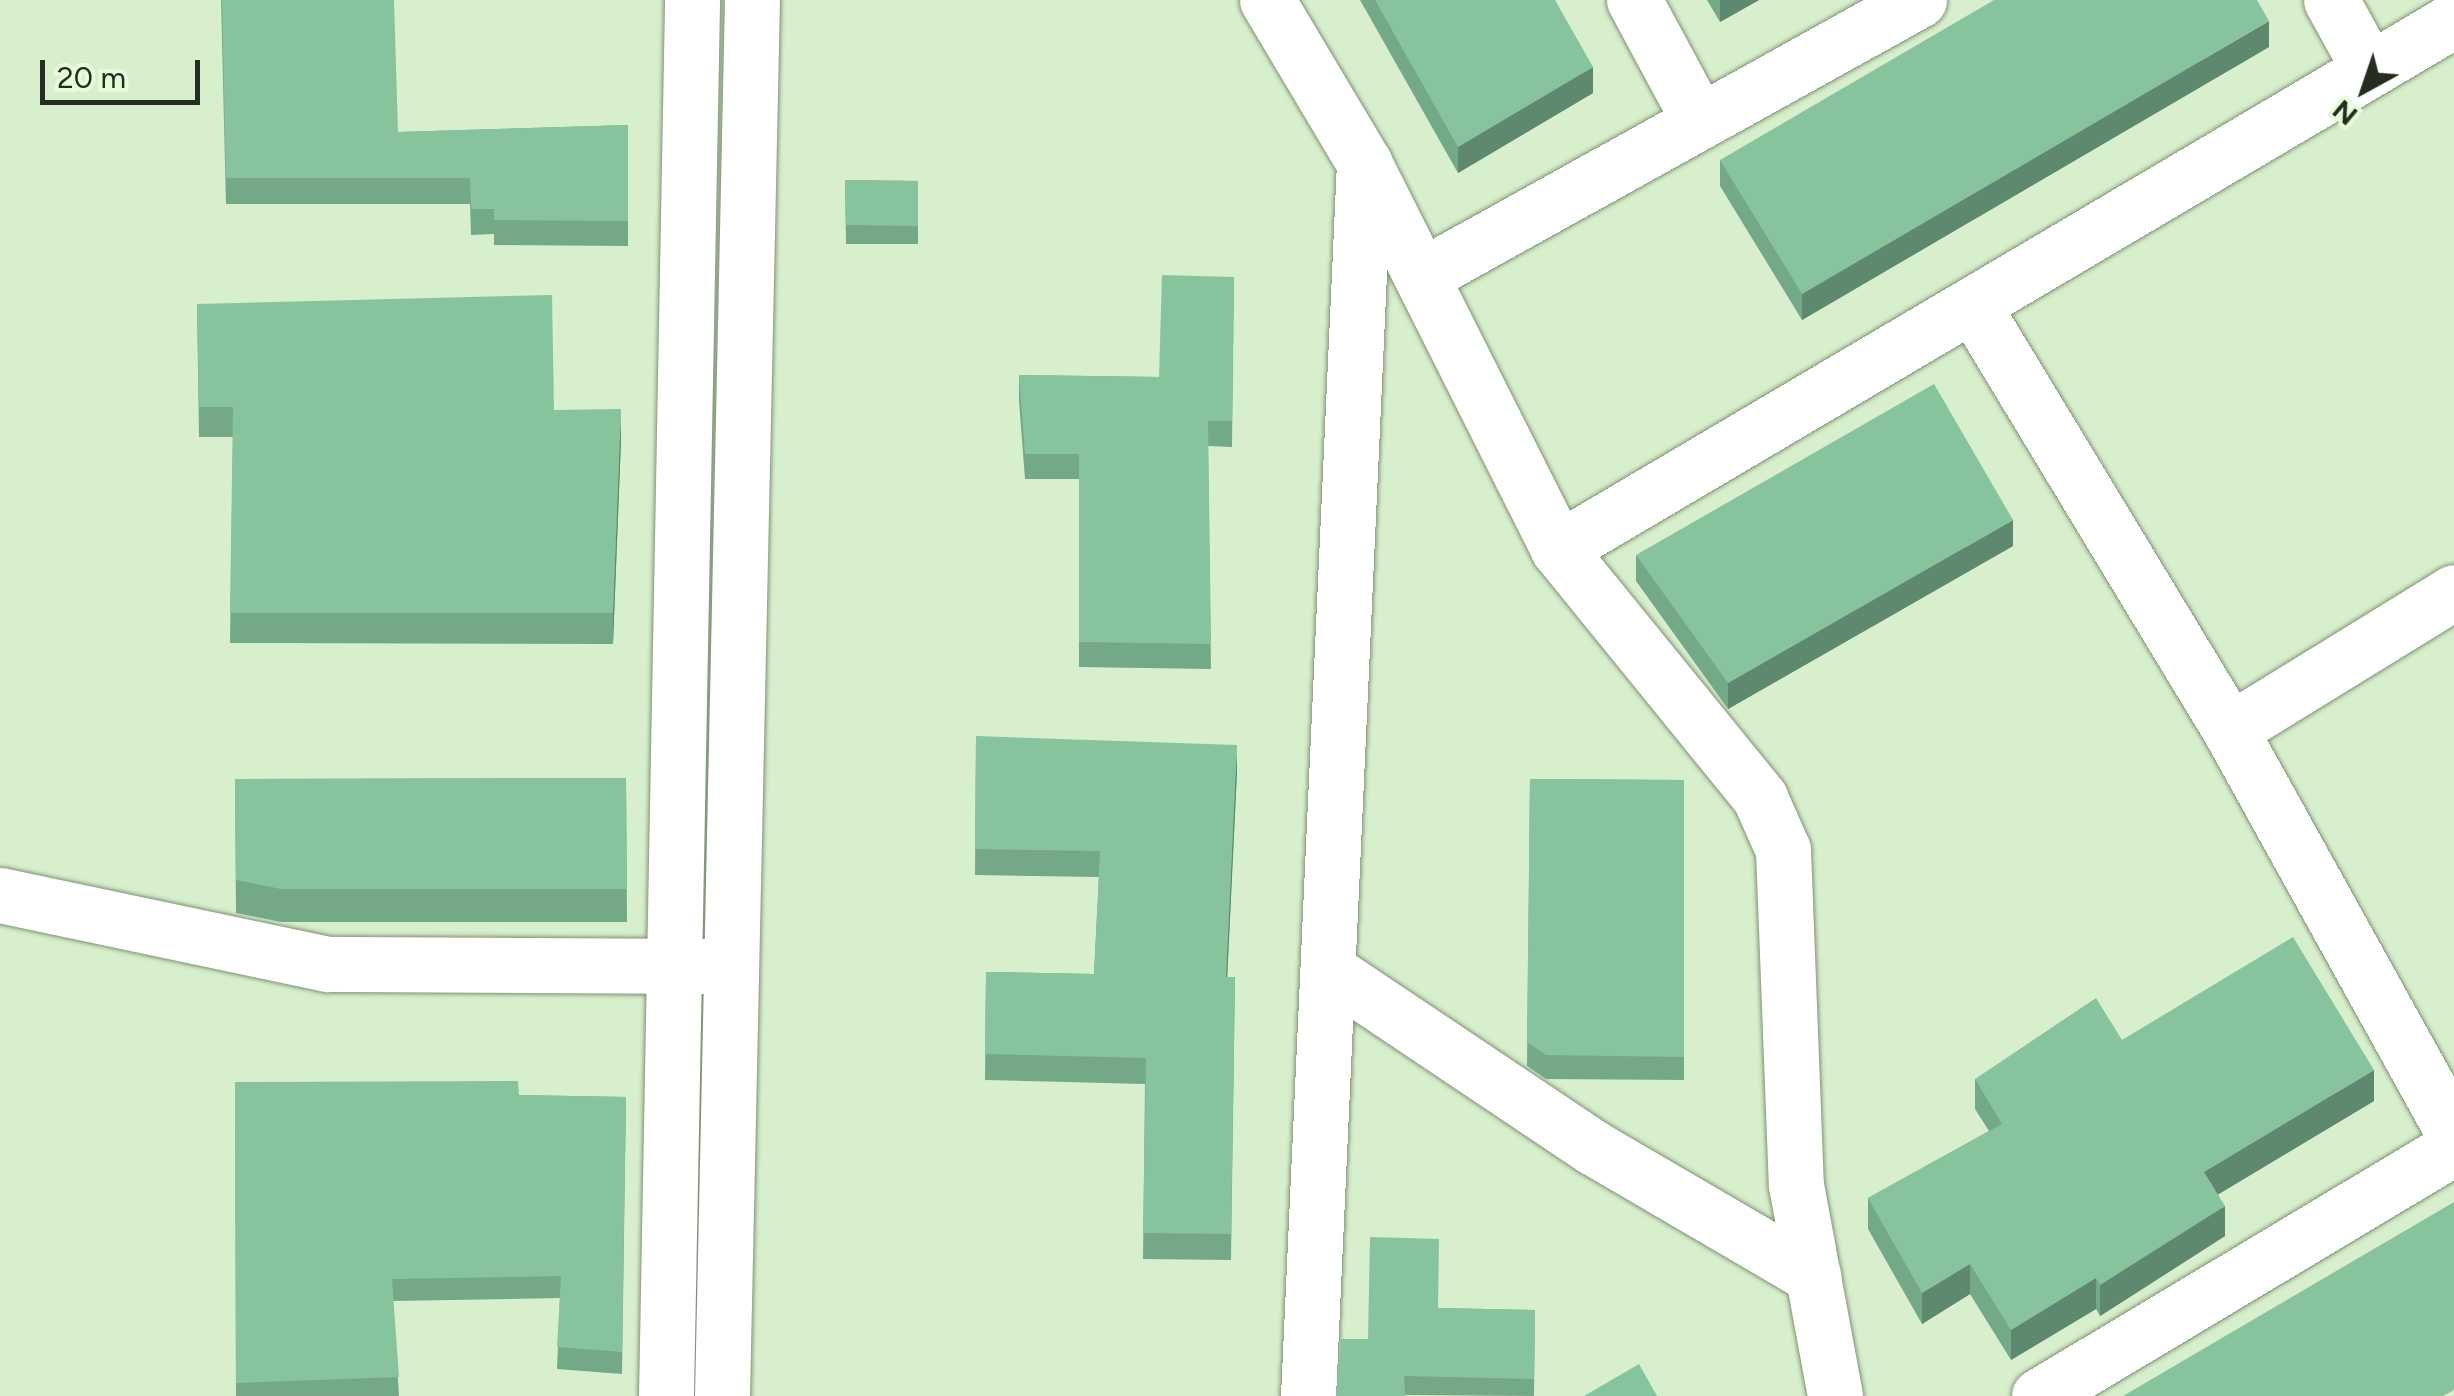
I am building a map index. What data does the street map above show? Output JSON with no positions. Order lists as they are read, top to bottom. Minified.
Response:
{"scale_bar":"20 m","north":"bottom left"}
